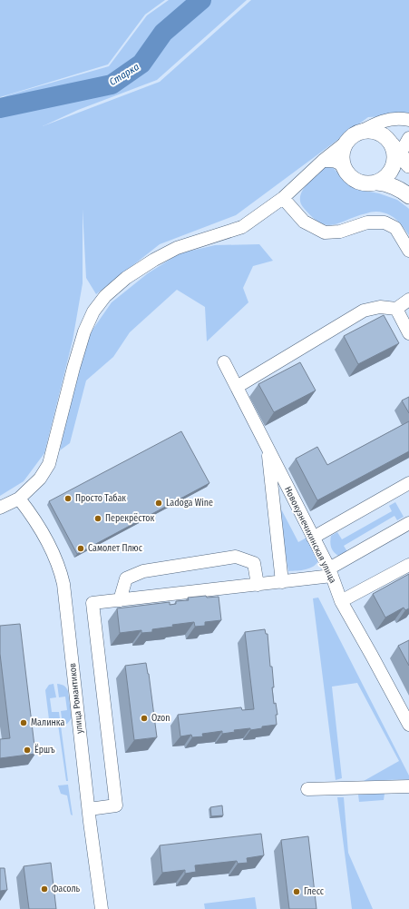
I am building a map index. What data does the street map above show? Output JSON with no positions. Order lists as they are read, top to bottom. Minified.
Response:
{"streets":{"street":["Новокузнечихинская улица","улица Романтиков"]},"water":["Старка"],"places":["Просто Табак","Ladoga Wine","Перекрёсток","Самолет Плюс","Ozon","Малинка","Ёршъ","Фасоль","Глесс"]}
